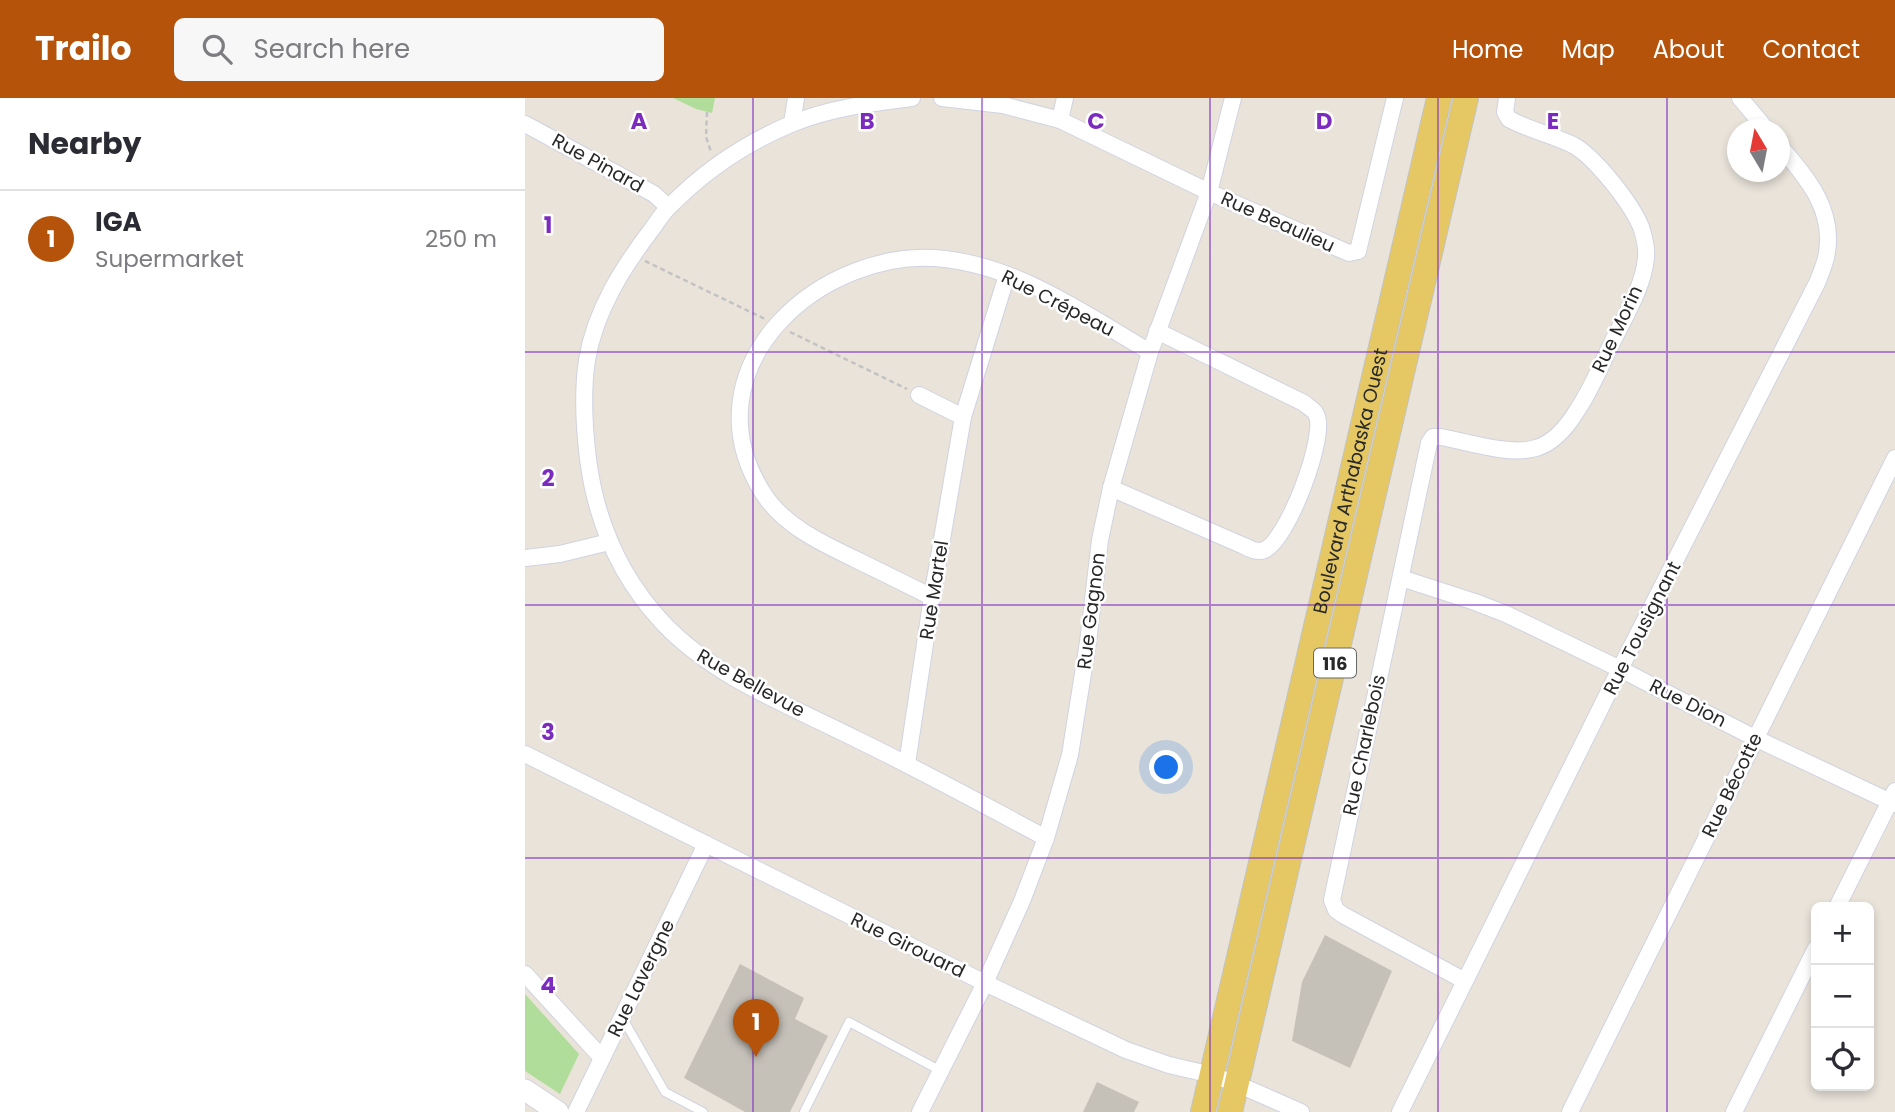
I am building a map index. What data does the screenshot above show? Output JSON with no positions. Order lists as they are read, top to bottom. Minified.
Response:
{"streets":{"main road":["Boulevard Arthabaska Ouest","116"],"street":["Rue Pinard","Rue Beaulieu","Rue Crépeau","Rue Morin","Rue Martel","Rue Gagnon","Rue Tousignant","Rue Bellevue","Rue Dion","Rue Charlebois","Rue Bécotte","Rue Girouard","Rue Lavergne"]},"crossings":[["Rue Pinard","Rue Bellevue"],["Rue Beaulieu","Rue Gagnon"],["Rue Crépeau","Rue Martel"],["Rue Crépeau","Rue Gagnon"],["Rue Morin","Rue Charlebois"],["Boulevard Arthabaska Ouest","Rue Girouard"],["Rue Martel","Rue Bellevue"],["Rue Gagnon","Rue Bellevue"],["Rue Gagnon","Rue Girouard"],["Rue Tousignant","Rue Dion"],["Rue Tousignant","Rue Charlebois"],["Rue Dion","Rue Charlebois"],["Rue Dion","Rue Bécotte"],["Rue Girouard","Rue Lavergne"]],"north":"top","page":{"header":"Trailo","search":"Search here","nav":["Home","Map","About","Contact"],"heading":"Nearby","list":[{"mark":"1","name":"IGA","note":"Supermarket","value":"250 m"}],"map_buttons":["+","−"],"pins":"1"},"grid":{"columns":["A","B","C","D","E"],"rows":["1","2","3","4"]}}
